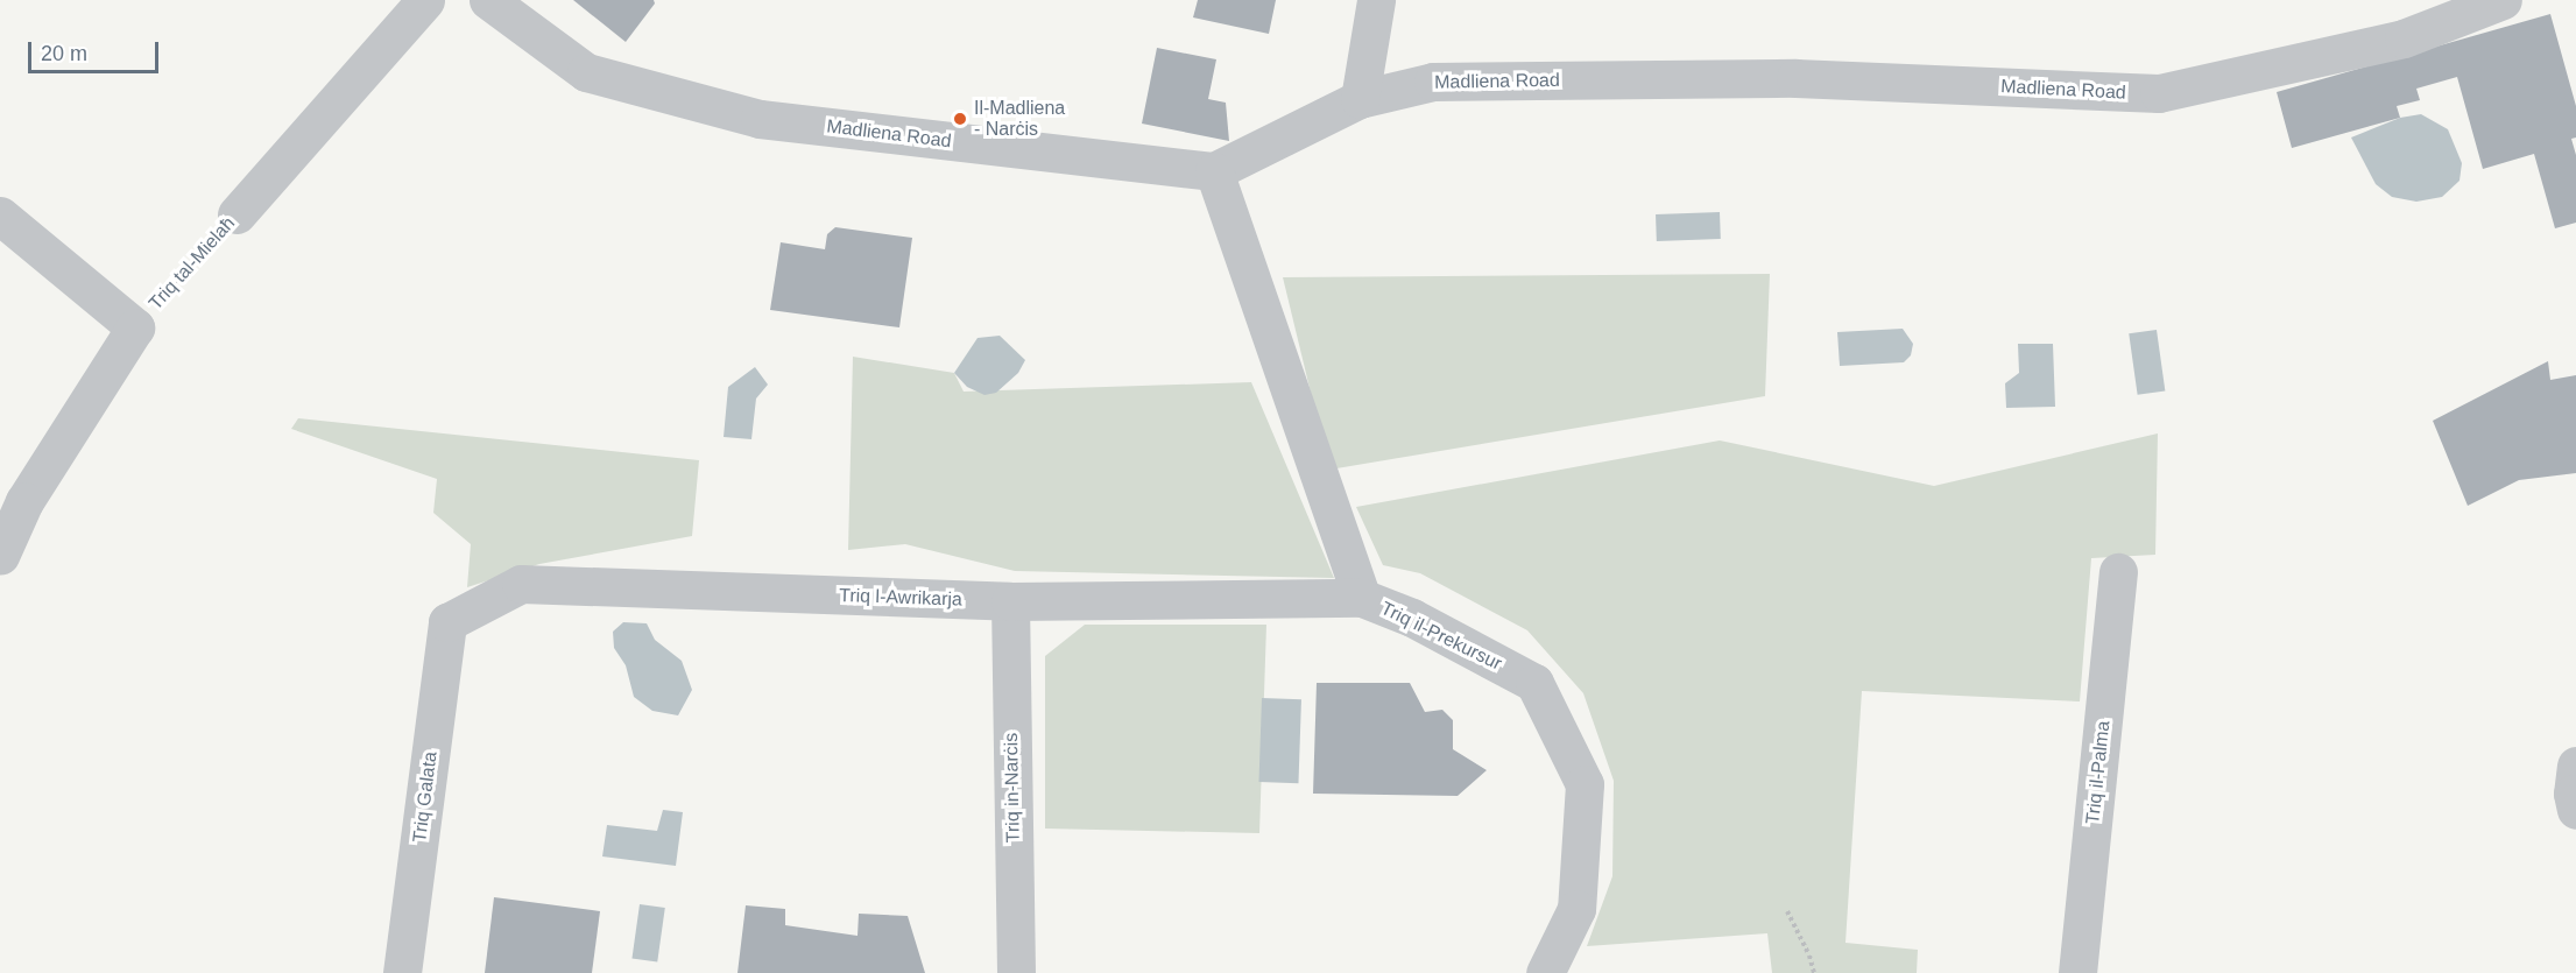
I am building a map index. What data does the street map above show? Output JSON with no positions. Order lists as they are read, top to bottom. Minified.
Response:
{"streets":{"street":["Madliena Road","Triq tal-Mielaħ","Triq l-Awrikarja","Triq il-Prekursur","Triq il-Palma","Triq in-Narċis","Triq Galata"]},"crossings":[["Madliena Road","Triq il-Prekursur"],["Triq l-Awrikarja","Triq il-Prekursur"],["Triq l-Awrikarja","Triq in-Narċis"],["Triq l-Awrikarja","Triq Galata"]],"places":["Il-Madliena - Narċis"],"scale_bar":"20 m"}
